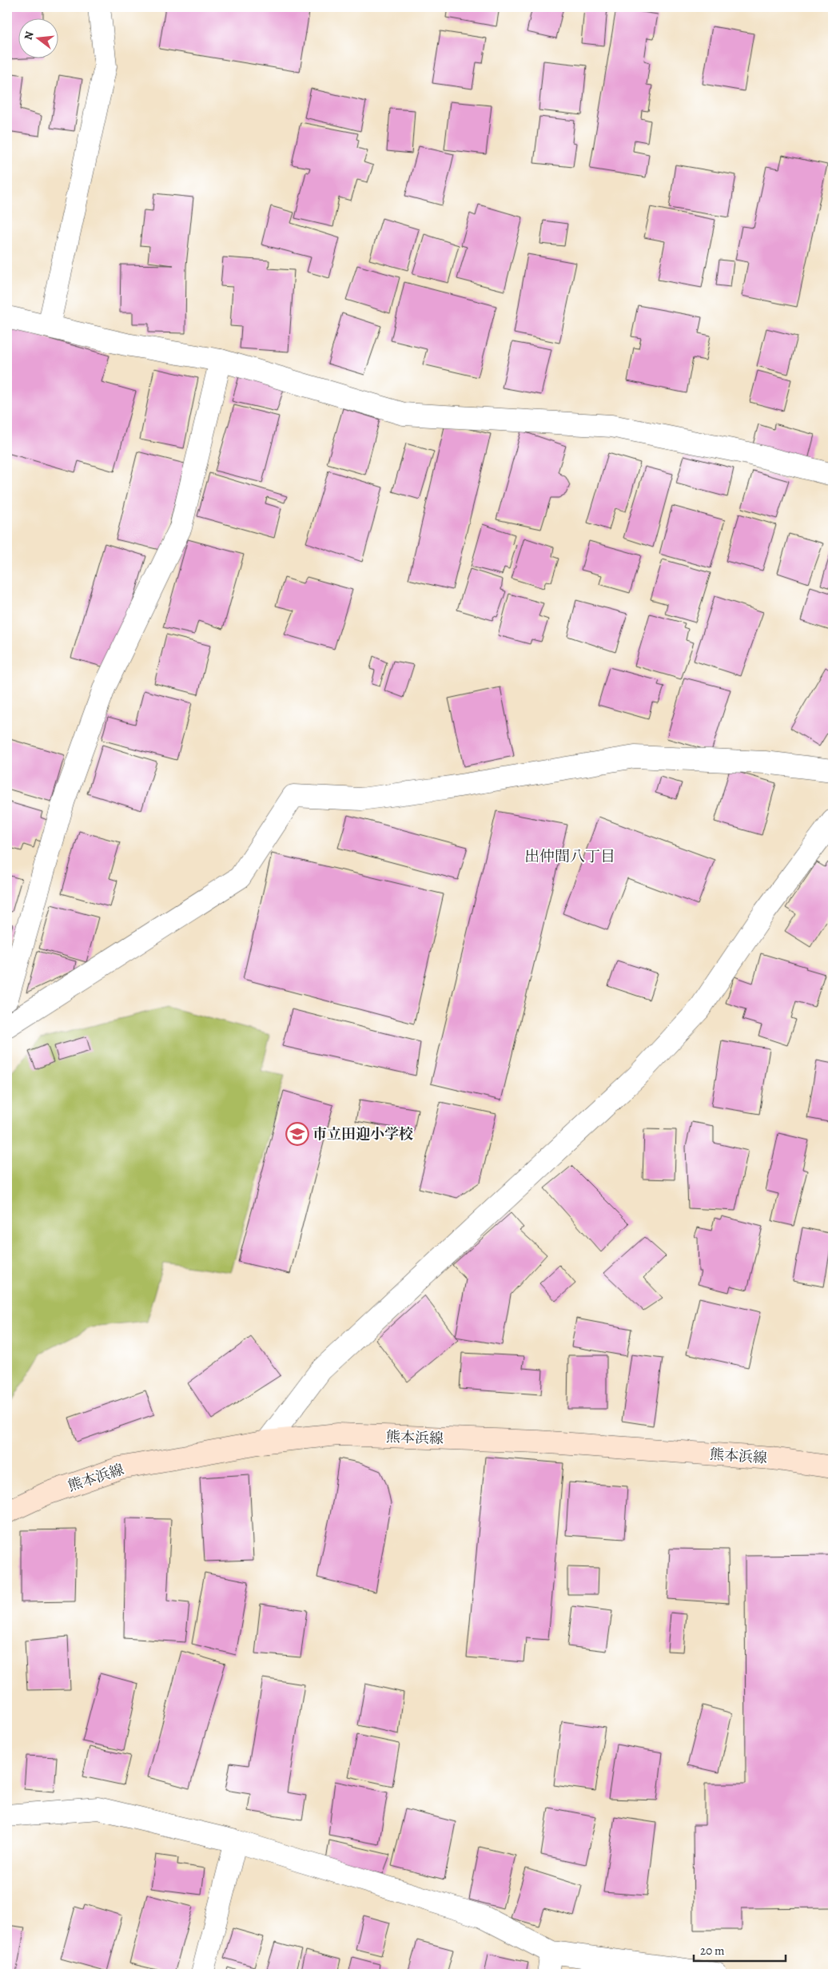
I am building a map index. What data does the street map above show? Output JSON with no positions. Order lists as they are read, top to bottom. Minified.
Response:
{"streets":{"main road":["熊本浜線"]},"districts":["出仲間八丁目"],"places":{"school or university":["市立田迎小学校"]},"scale_bar":"20 m","north":"left"}
